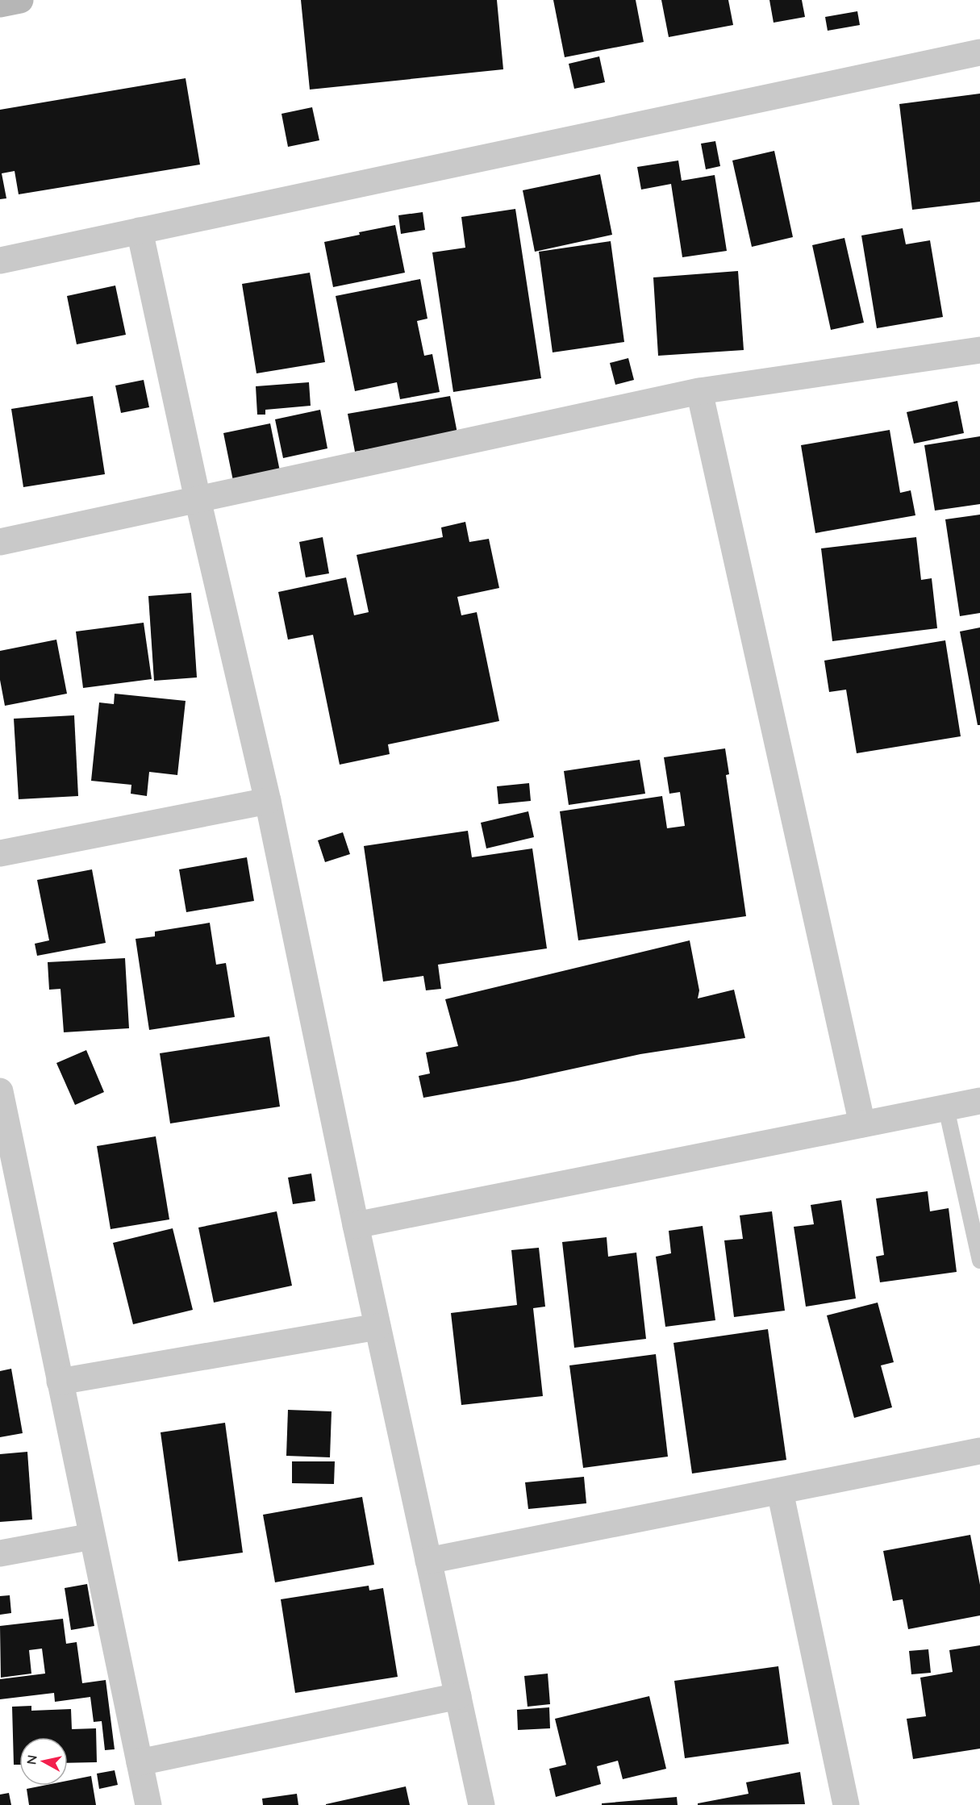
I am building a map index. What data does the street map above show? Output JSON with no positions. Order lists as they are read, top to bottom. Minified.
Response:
{"north":"left"}
